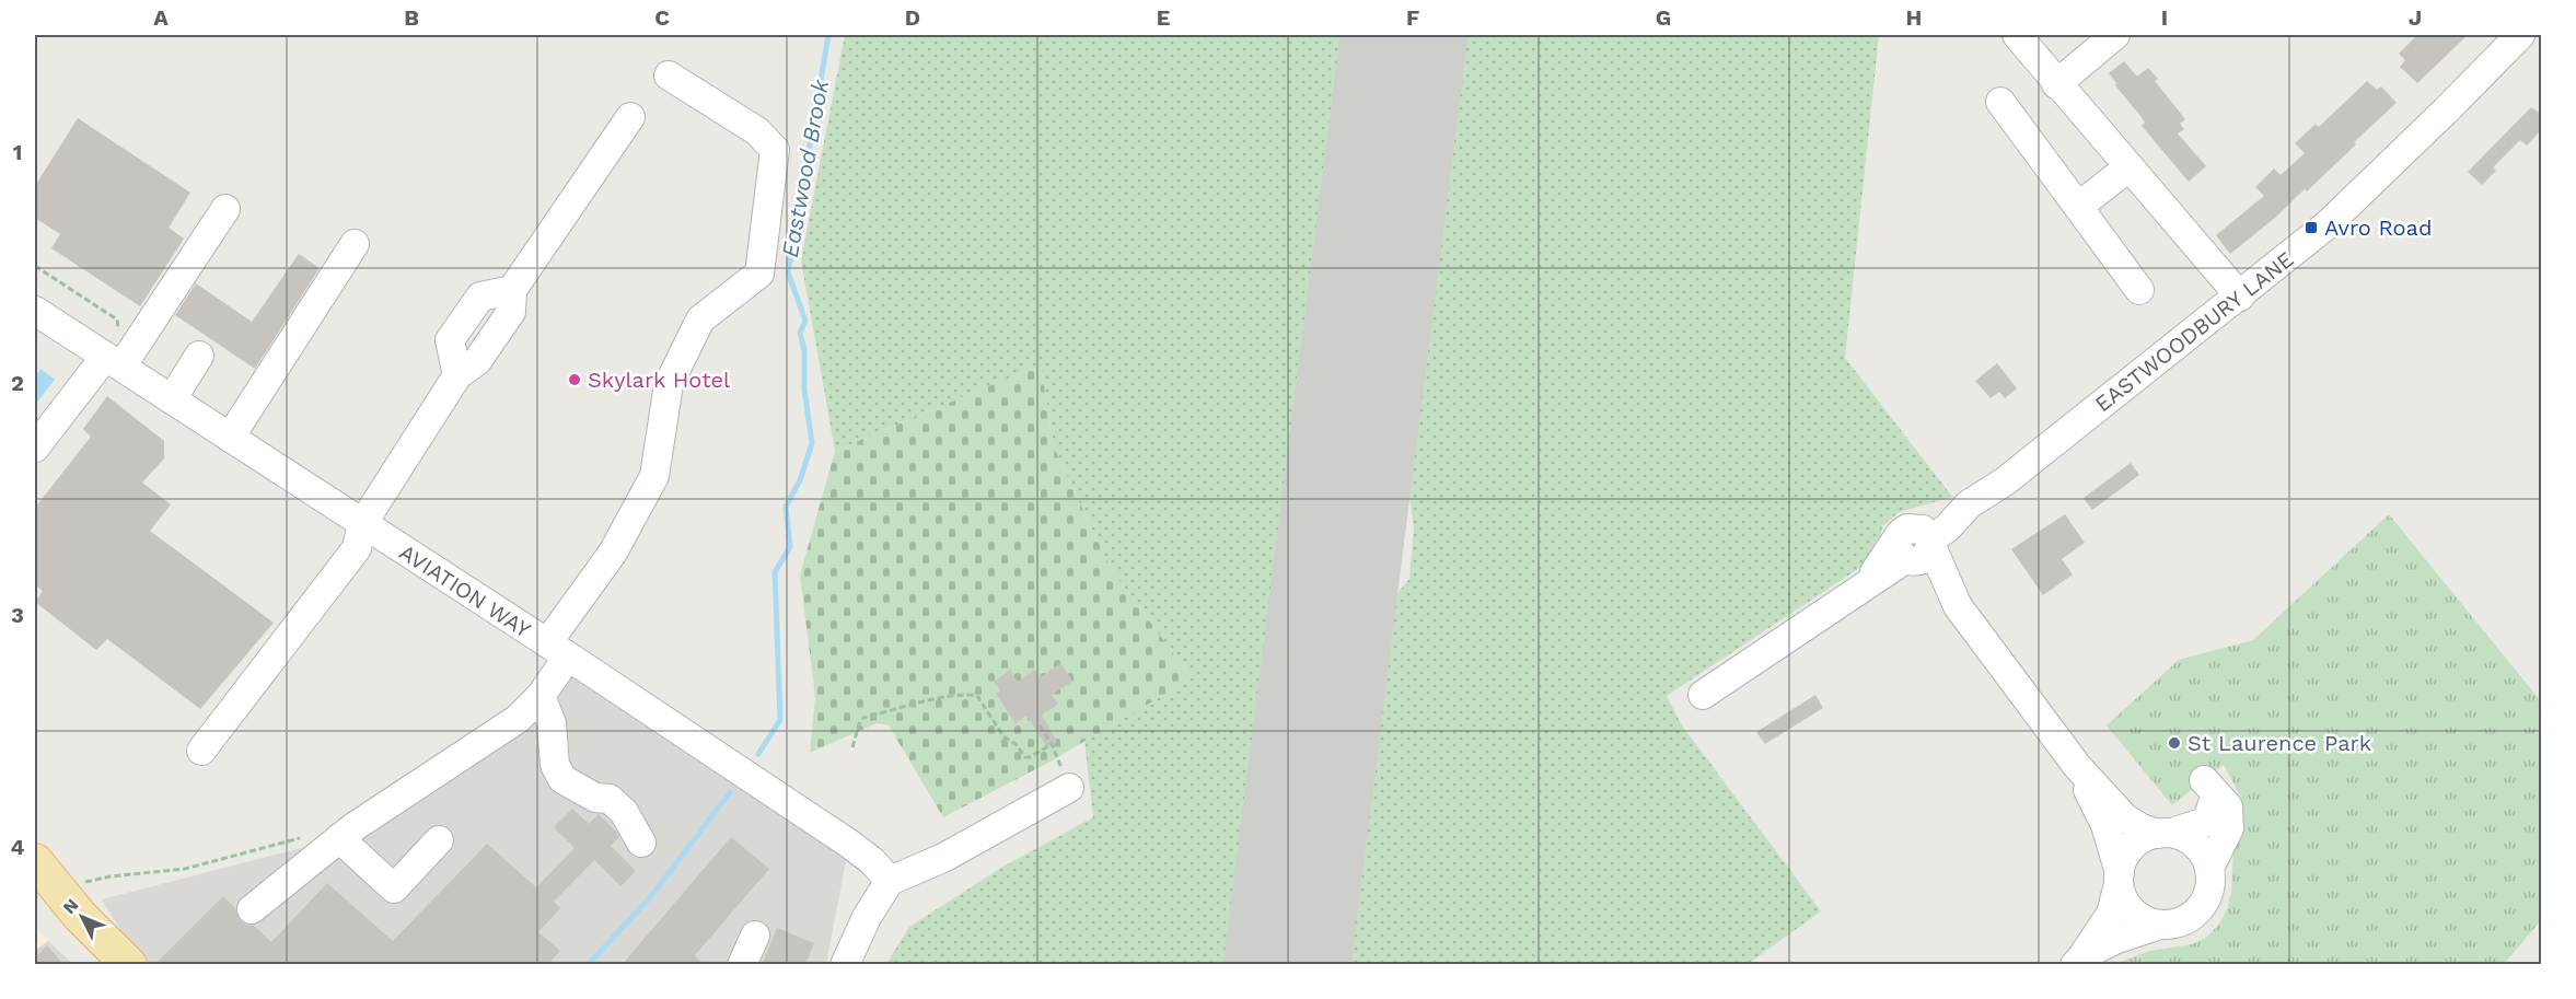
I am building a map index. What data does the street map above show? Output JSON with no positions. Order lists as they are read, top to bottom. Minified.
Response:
{"streets":{"street":["EASTWOODBURY LANE","AVIATION WAY"]},"water":["Eastwood Brook"],"places":{"transit":["Avro Road"],"other":["Skylark Hotel","St Laurence Park"]},"north":"top left","grid":{"columns":["A","B","C","D","E","F","G","H","I","J"],"rows":["1","2","3","4"]}}
